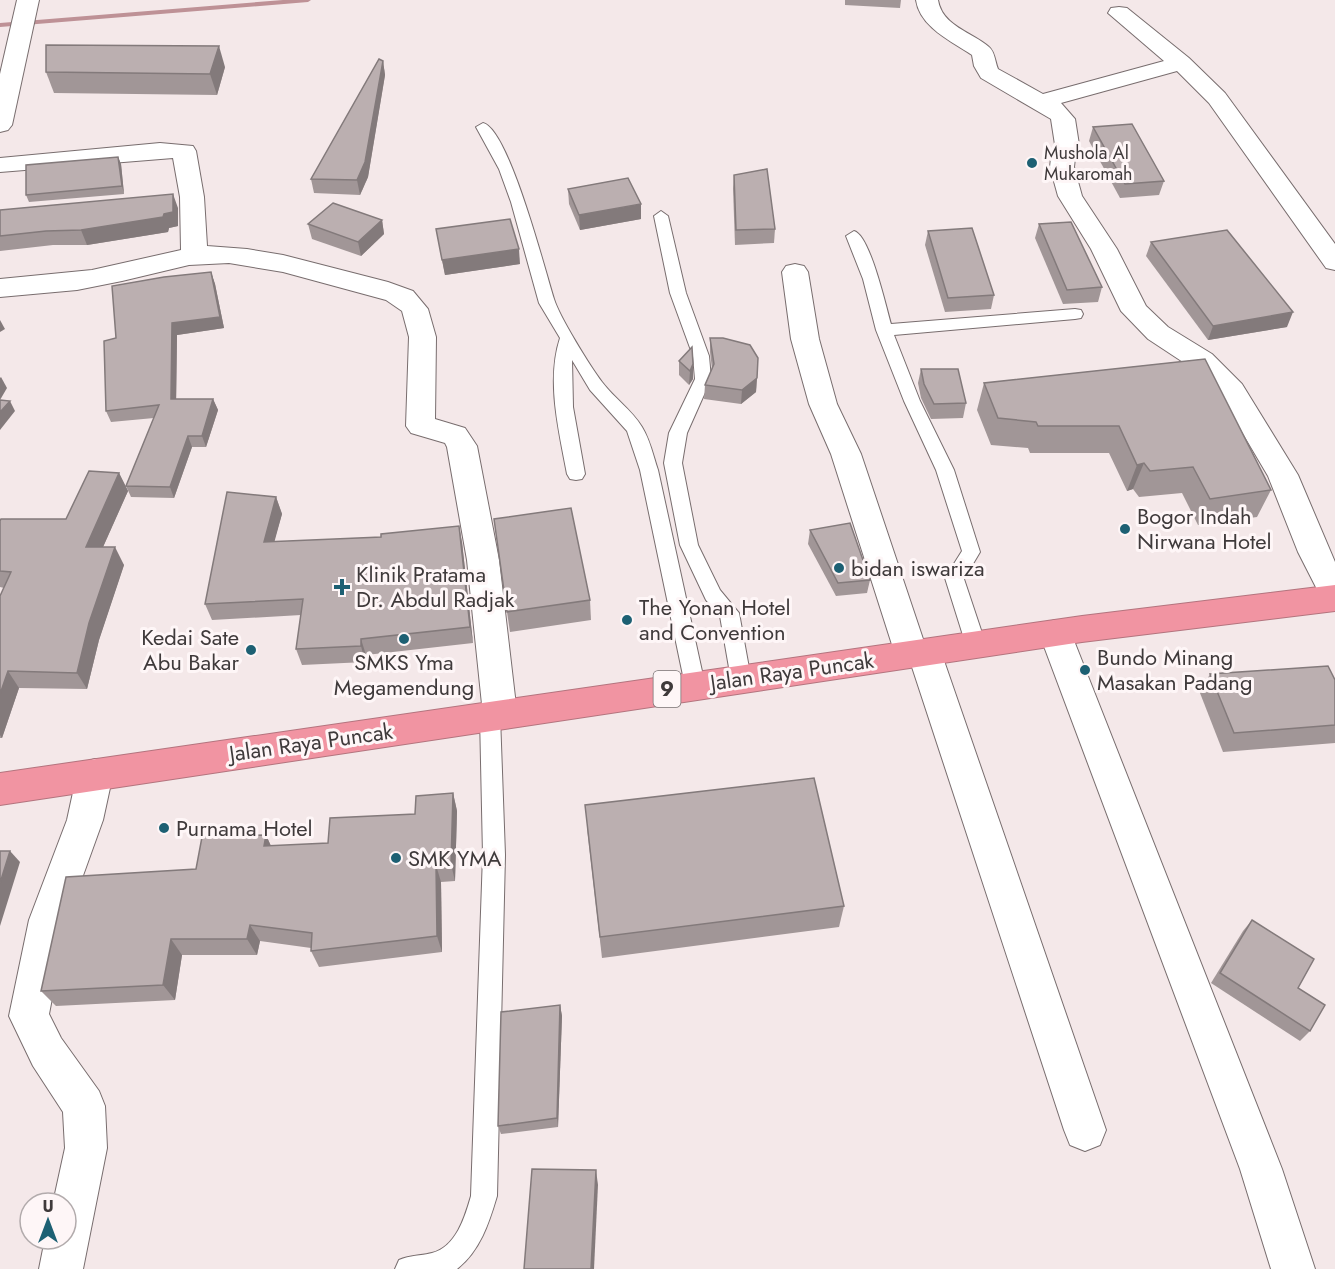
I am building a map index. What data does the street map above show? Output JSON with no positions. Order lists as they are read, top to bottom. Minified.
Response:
{"streets":{"highway":["Jalan Raya Puncak","9"]},"places":{"other":["Mushola Al Mukaromah","Bogor Indah Nirwana Hotel","bidan iswariza","The Yonan Hotel and Convention","SMKS Yma Megamendung","Kedai Sate Abu Bakar","Bundo Minang Masakan Padang","Purnama Hotel","SMK YMA"],"health":["Klinik Pratama Dr. Abdul Radjak"]},"north":"top"}
